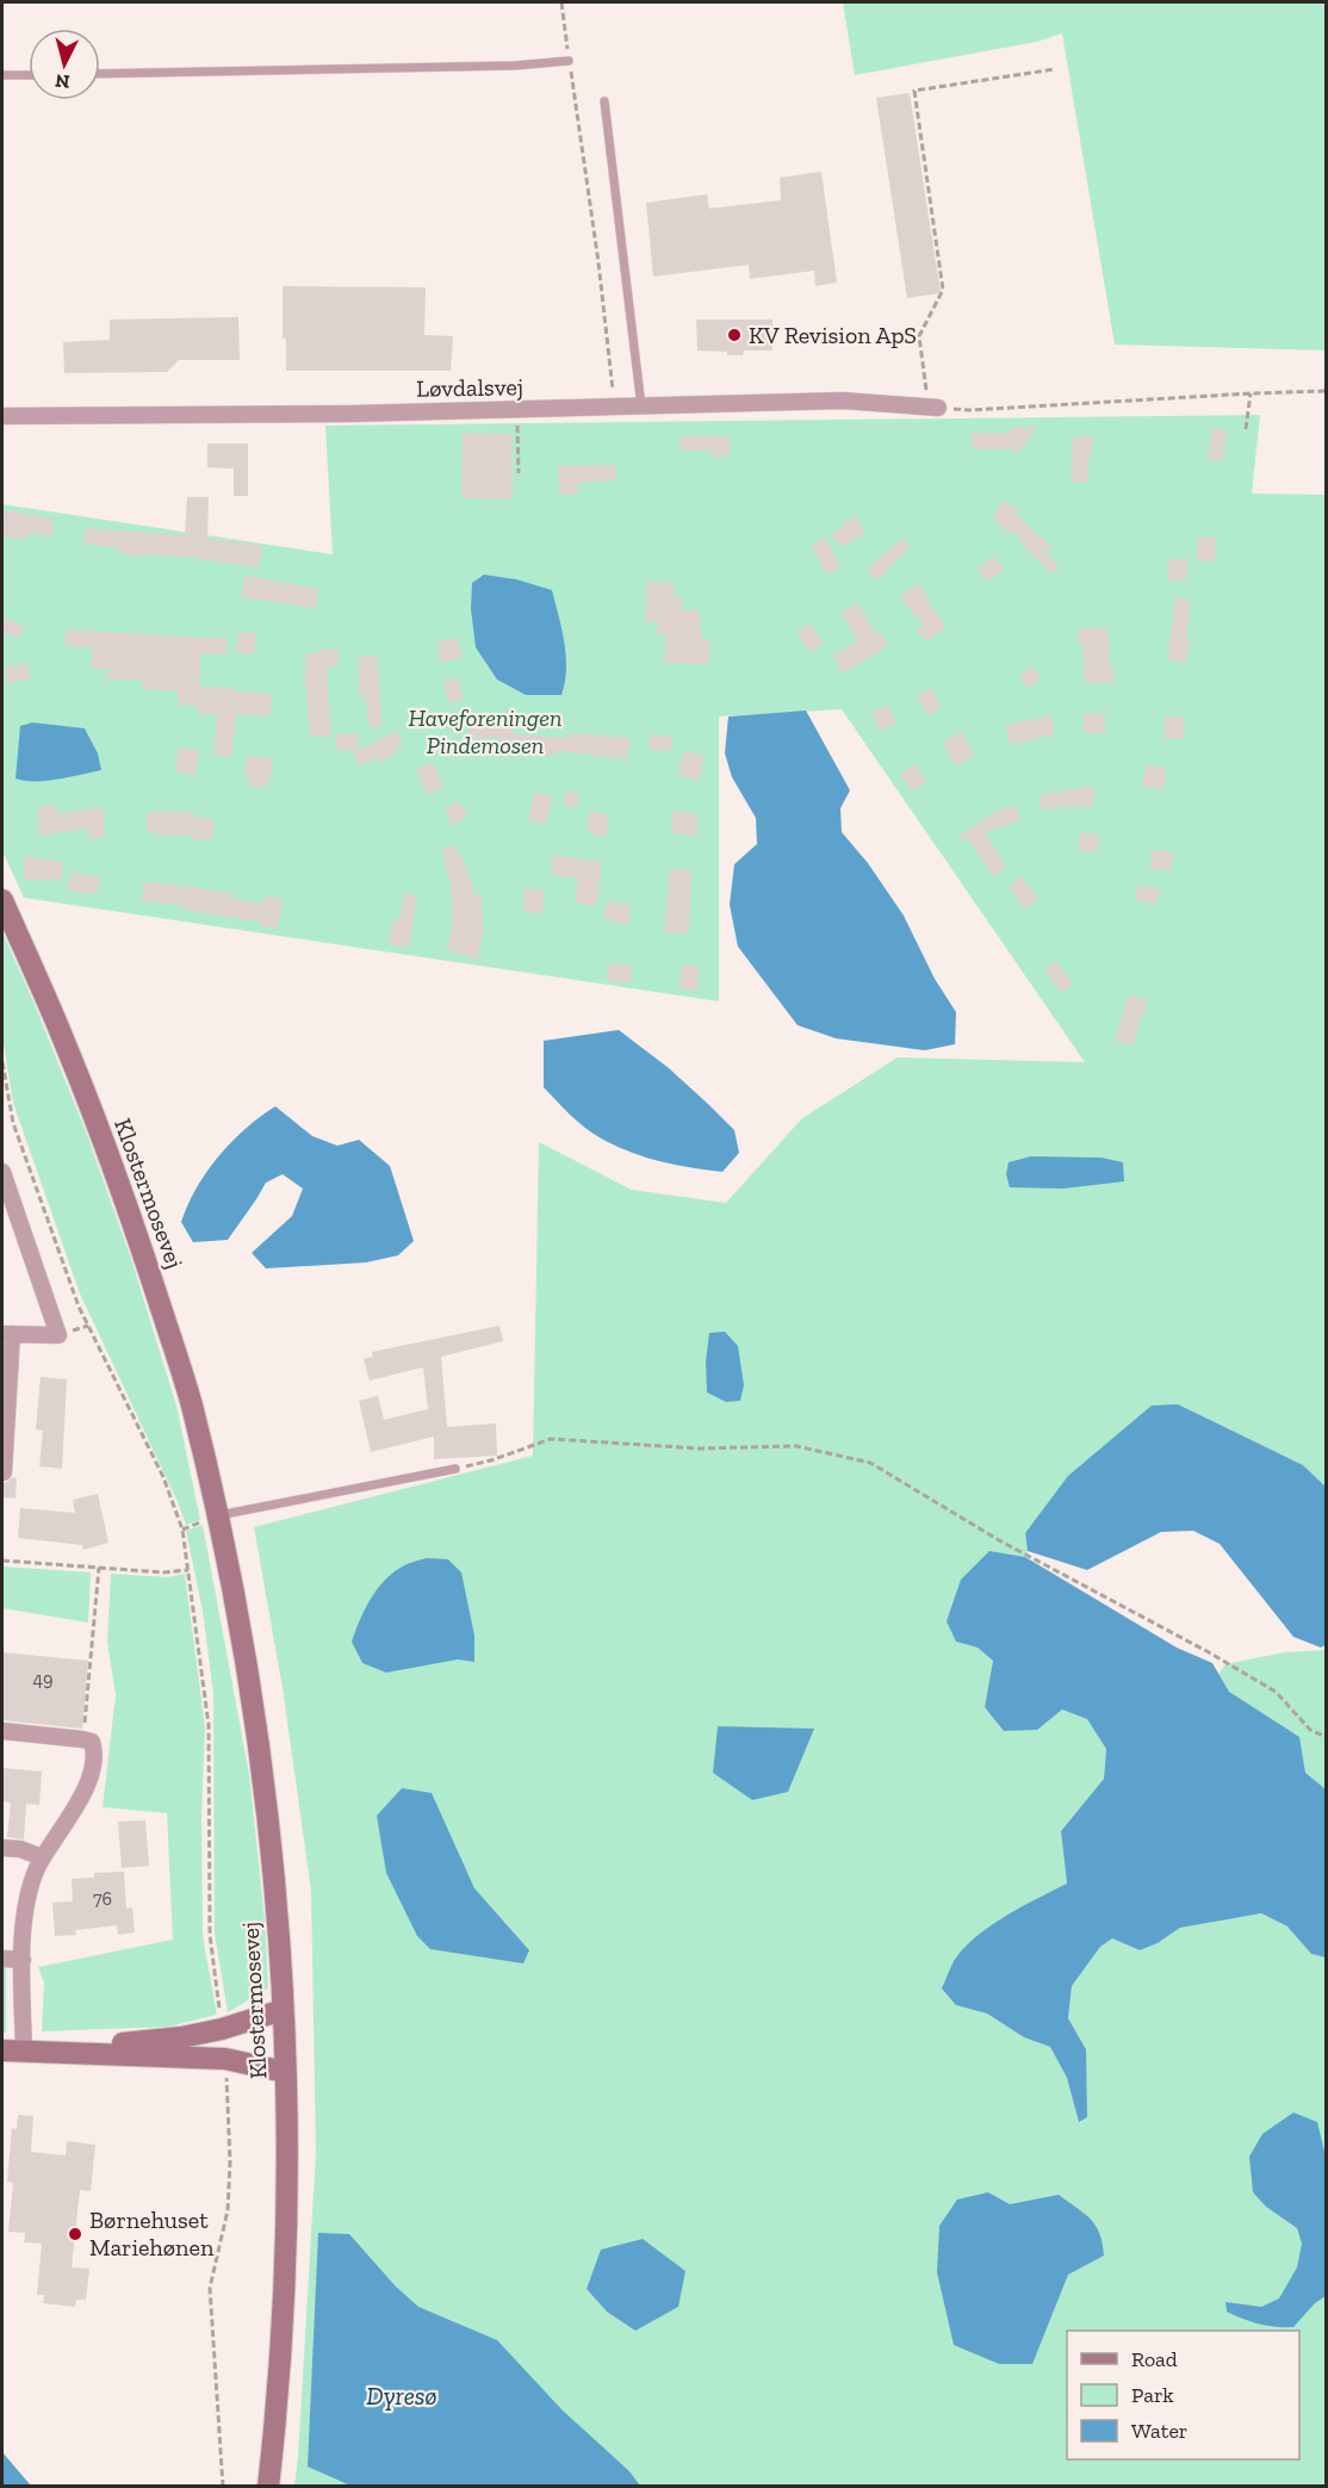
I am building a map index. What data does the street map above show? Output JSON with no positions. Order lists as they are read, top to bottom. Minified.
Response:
{"streets":{"main road":["Klostermosevej"],"street":["Løvdalsvej"]},"water":["Dyresø"],"parks":["Haveforeningen Pindemosen"],"places":["KV Revision ApS","Børnehuset Mariehønen"],"house_numbers":["49","76"],"legend":["Road","Park","Water"],"north":"bottom"}
